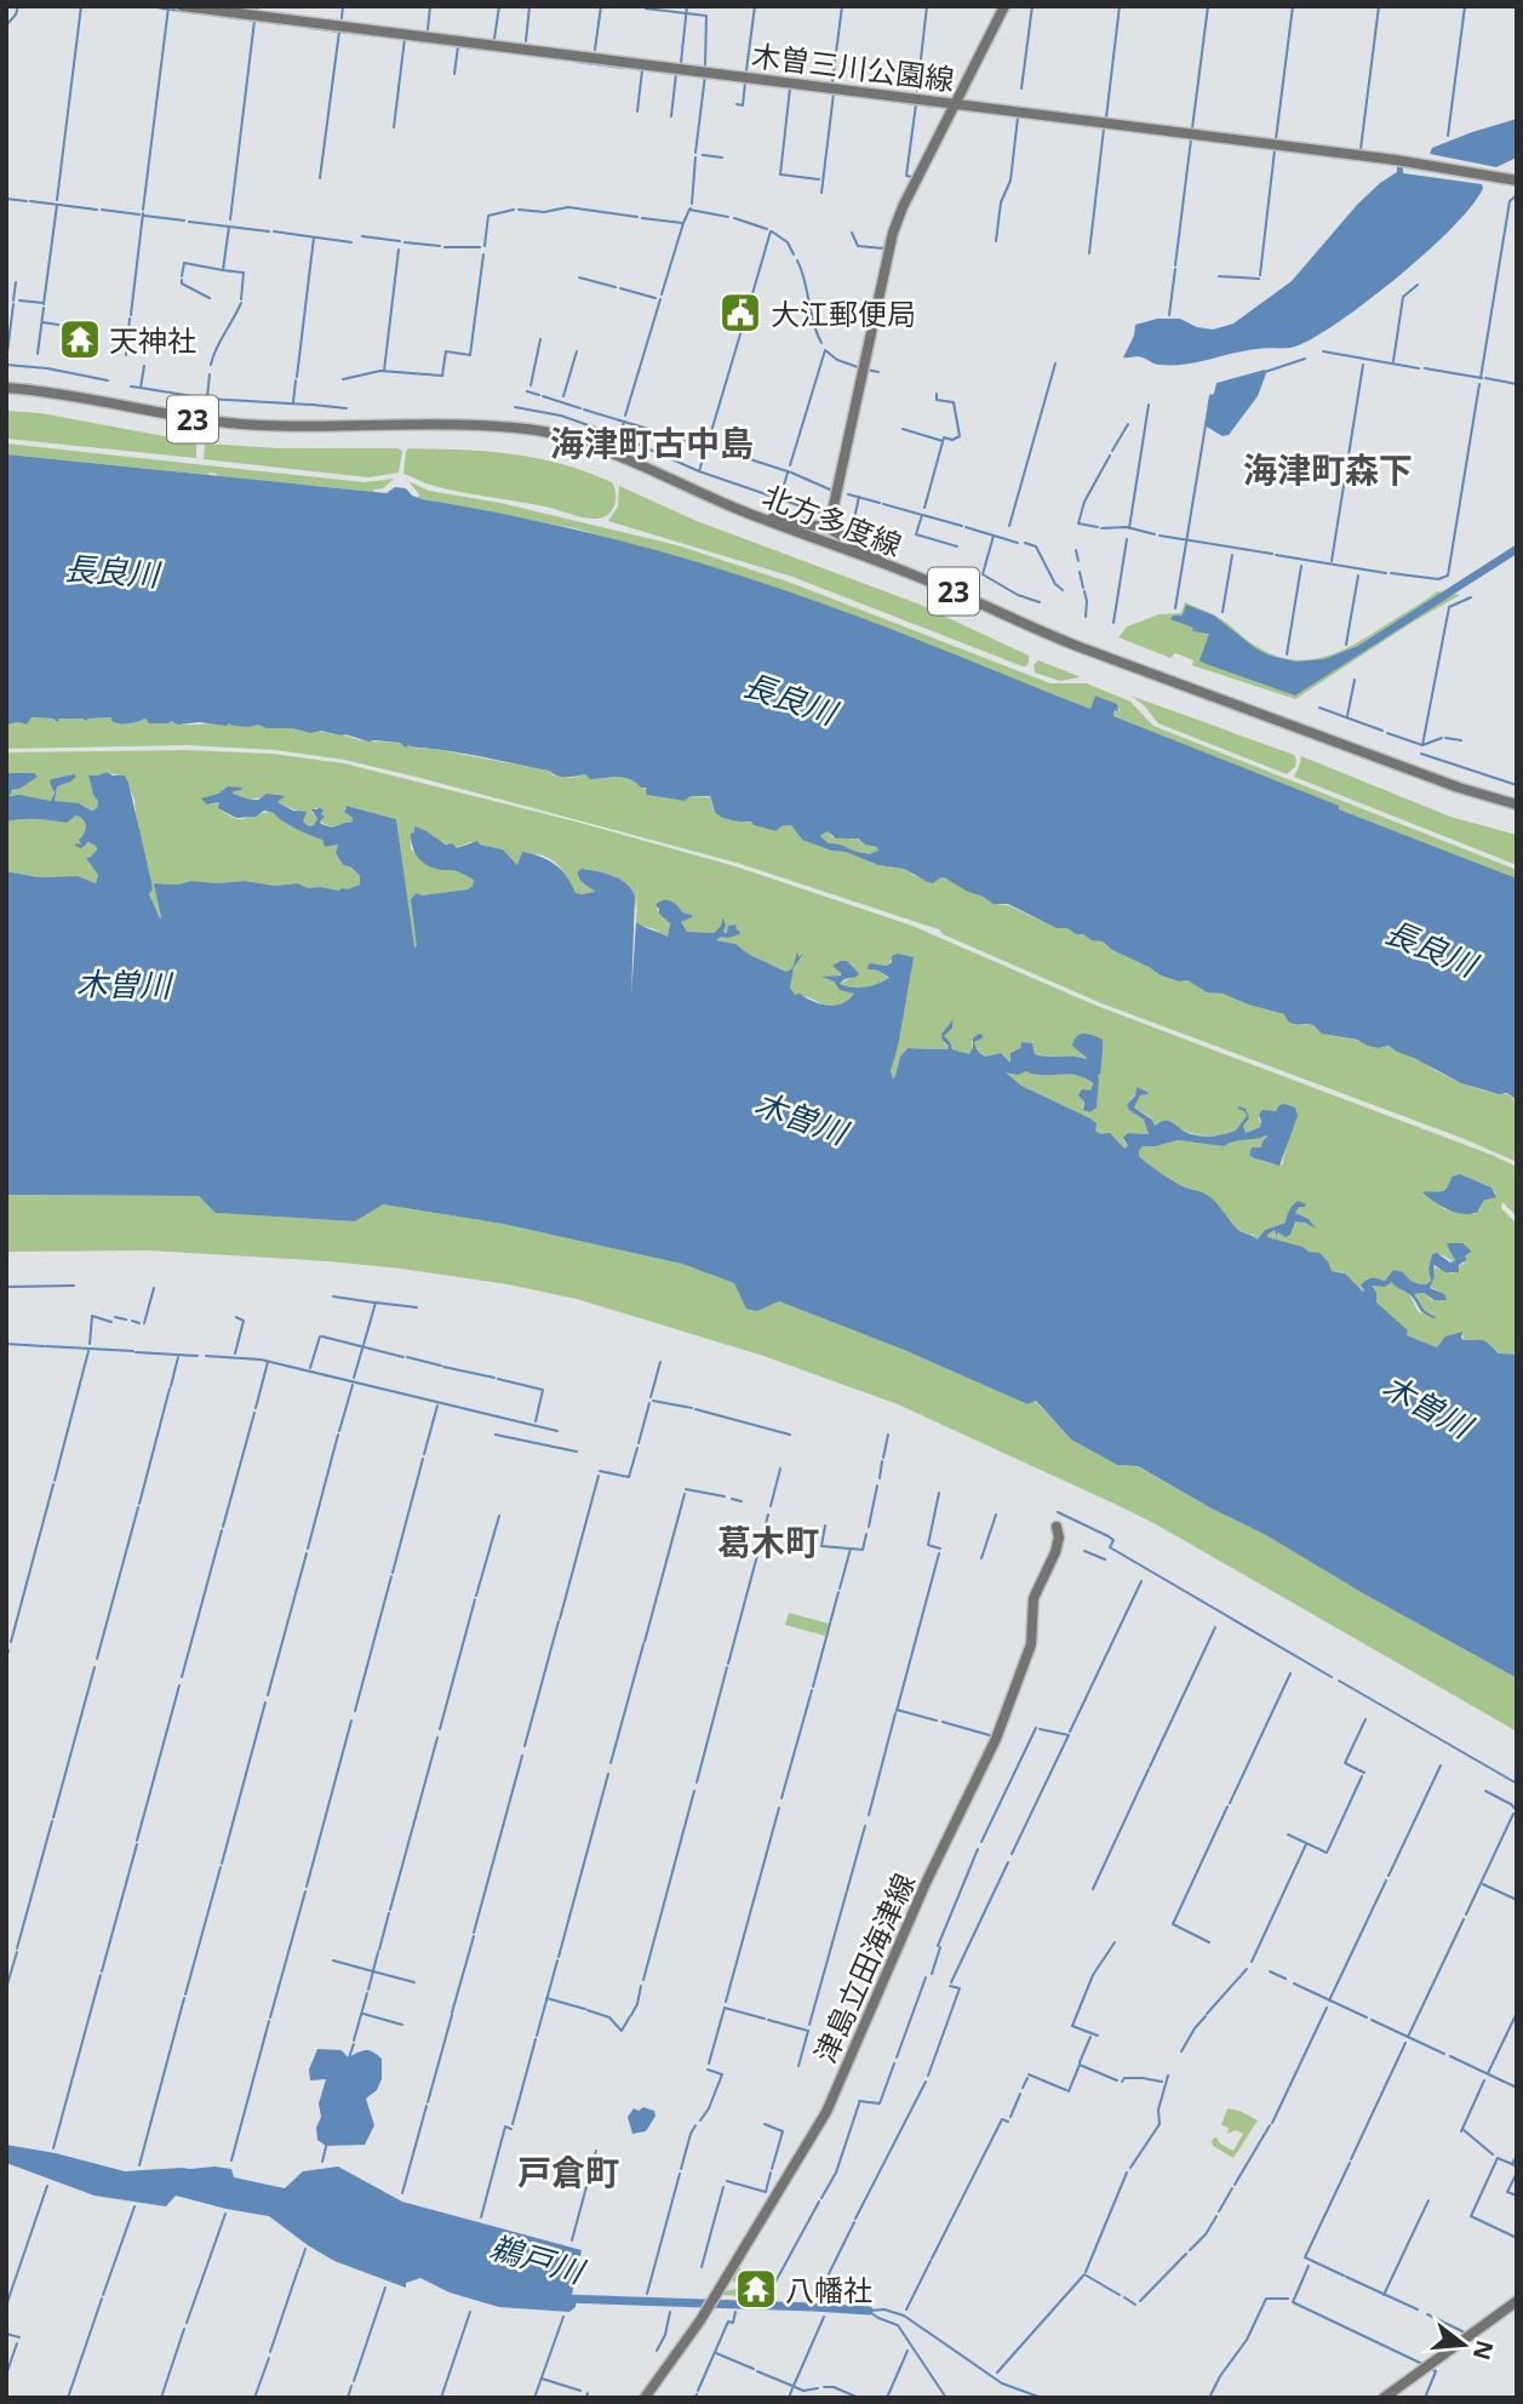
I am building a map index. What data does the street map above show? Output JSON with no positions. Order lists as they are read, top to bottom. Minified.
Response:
{"streets":{"main road":["木曽三川公園線","23","北方多度線","津島立田海津線"]},"districts":["海津町古中島","海津町森下","葛木町","戸倉町"],"water":["長良川","木曽川","鵜戸川"],"places":{"public building":["大江郵便局"],"temple":["天神社","八幡社"]},"north":"right"}
